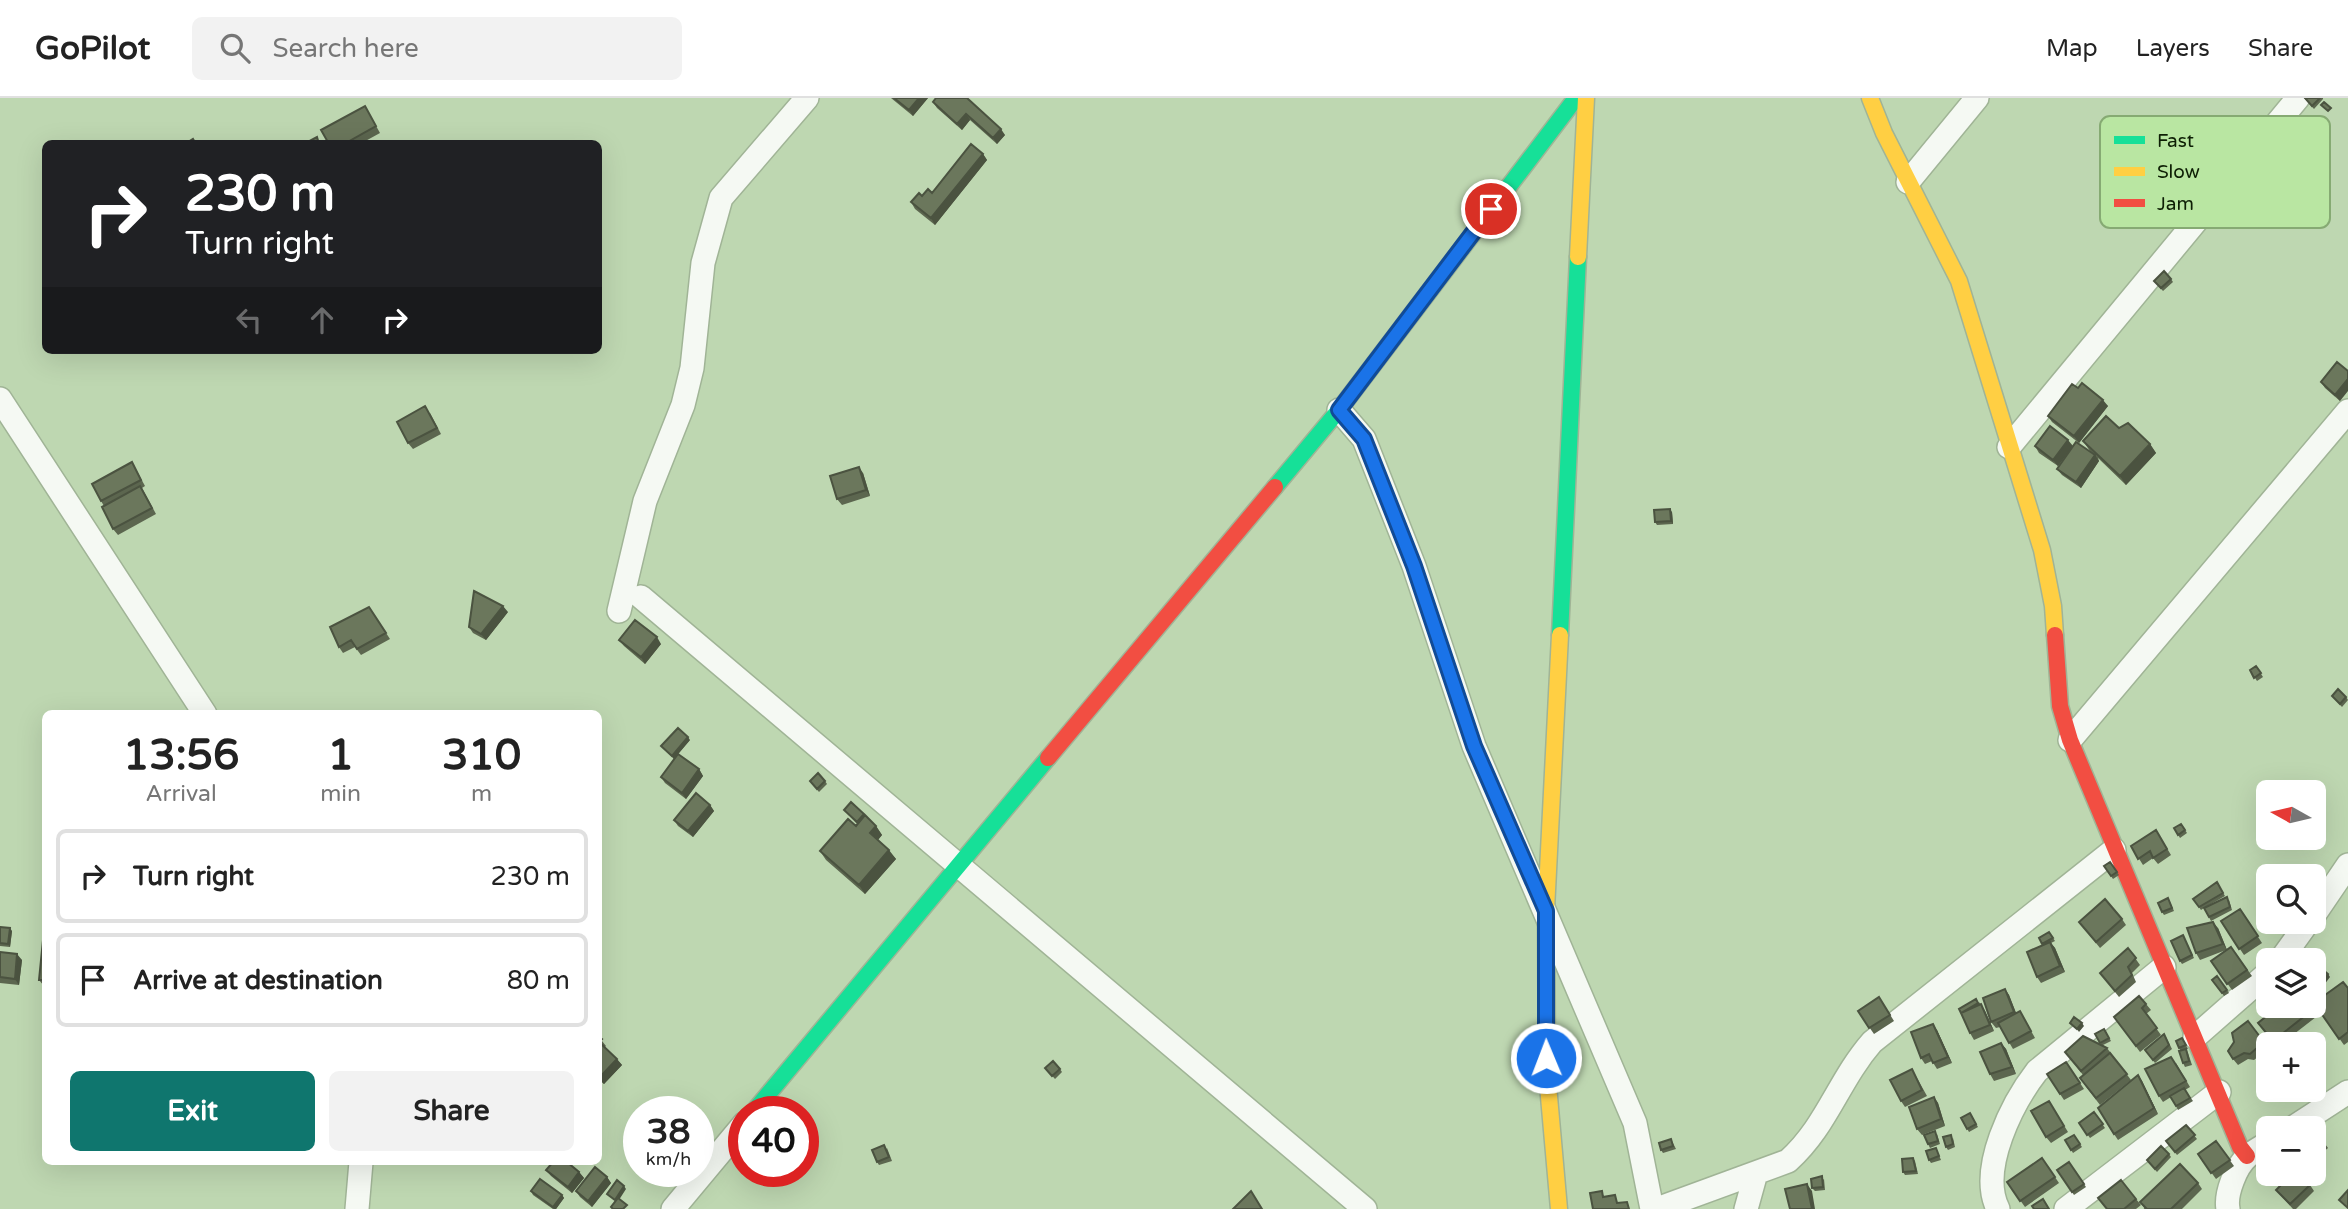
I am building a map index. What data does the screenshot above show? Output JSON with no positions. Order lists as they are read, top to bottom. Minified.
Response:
{"legend":["Fast","Slow","Jam"],"north":"left","page":{"header":"GoPilot","search":"Search here","nav":["Map","Layers","Share"],"turn":["230 m","Turn right"],"eta":["13:56","Arrival","1","min","310","m"],"map_buttons":["+","−"],"list":[{"name":"Turn right","value":"230 m"},{"name":"Arrive at destination","value":"80 m"}],"buttons":["Exit","Share"],"speed":"38 km/h","limit":"40"}}
